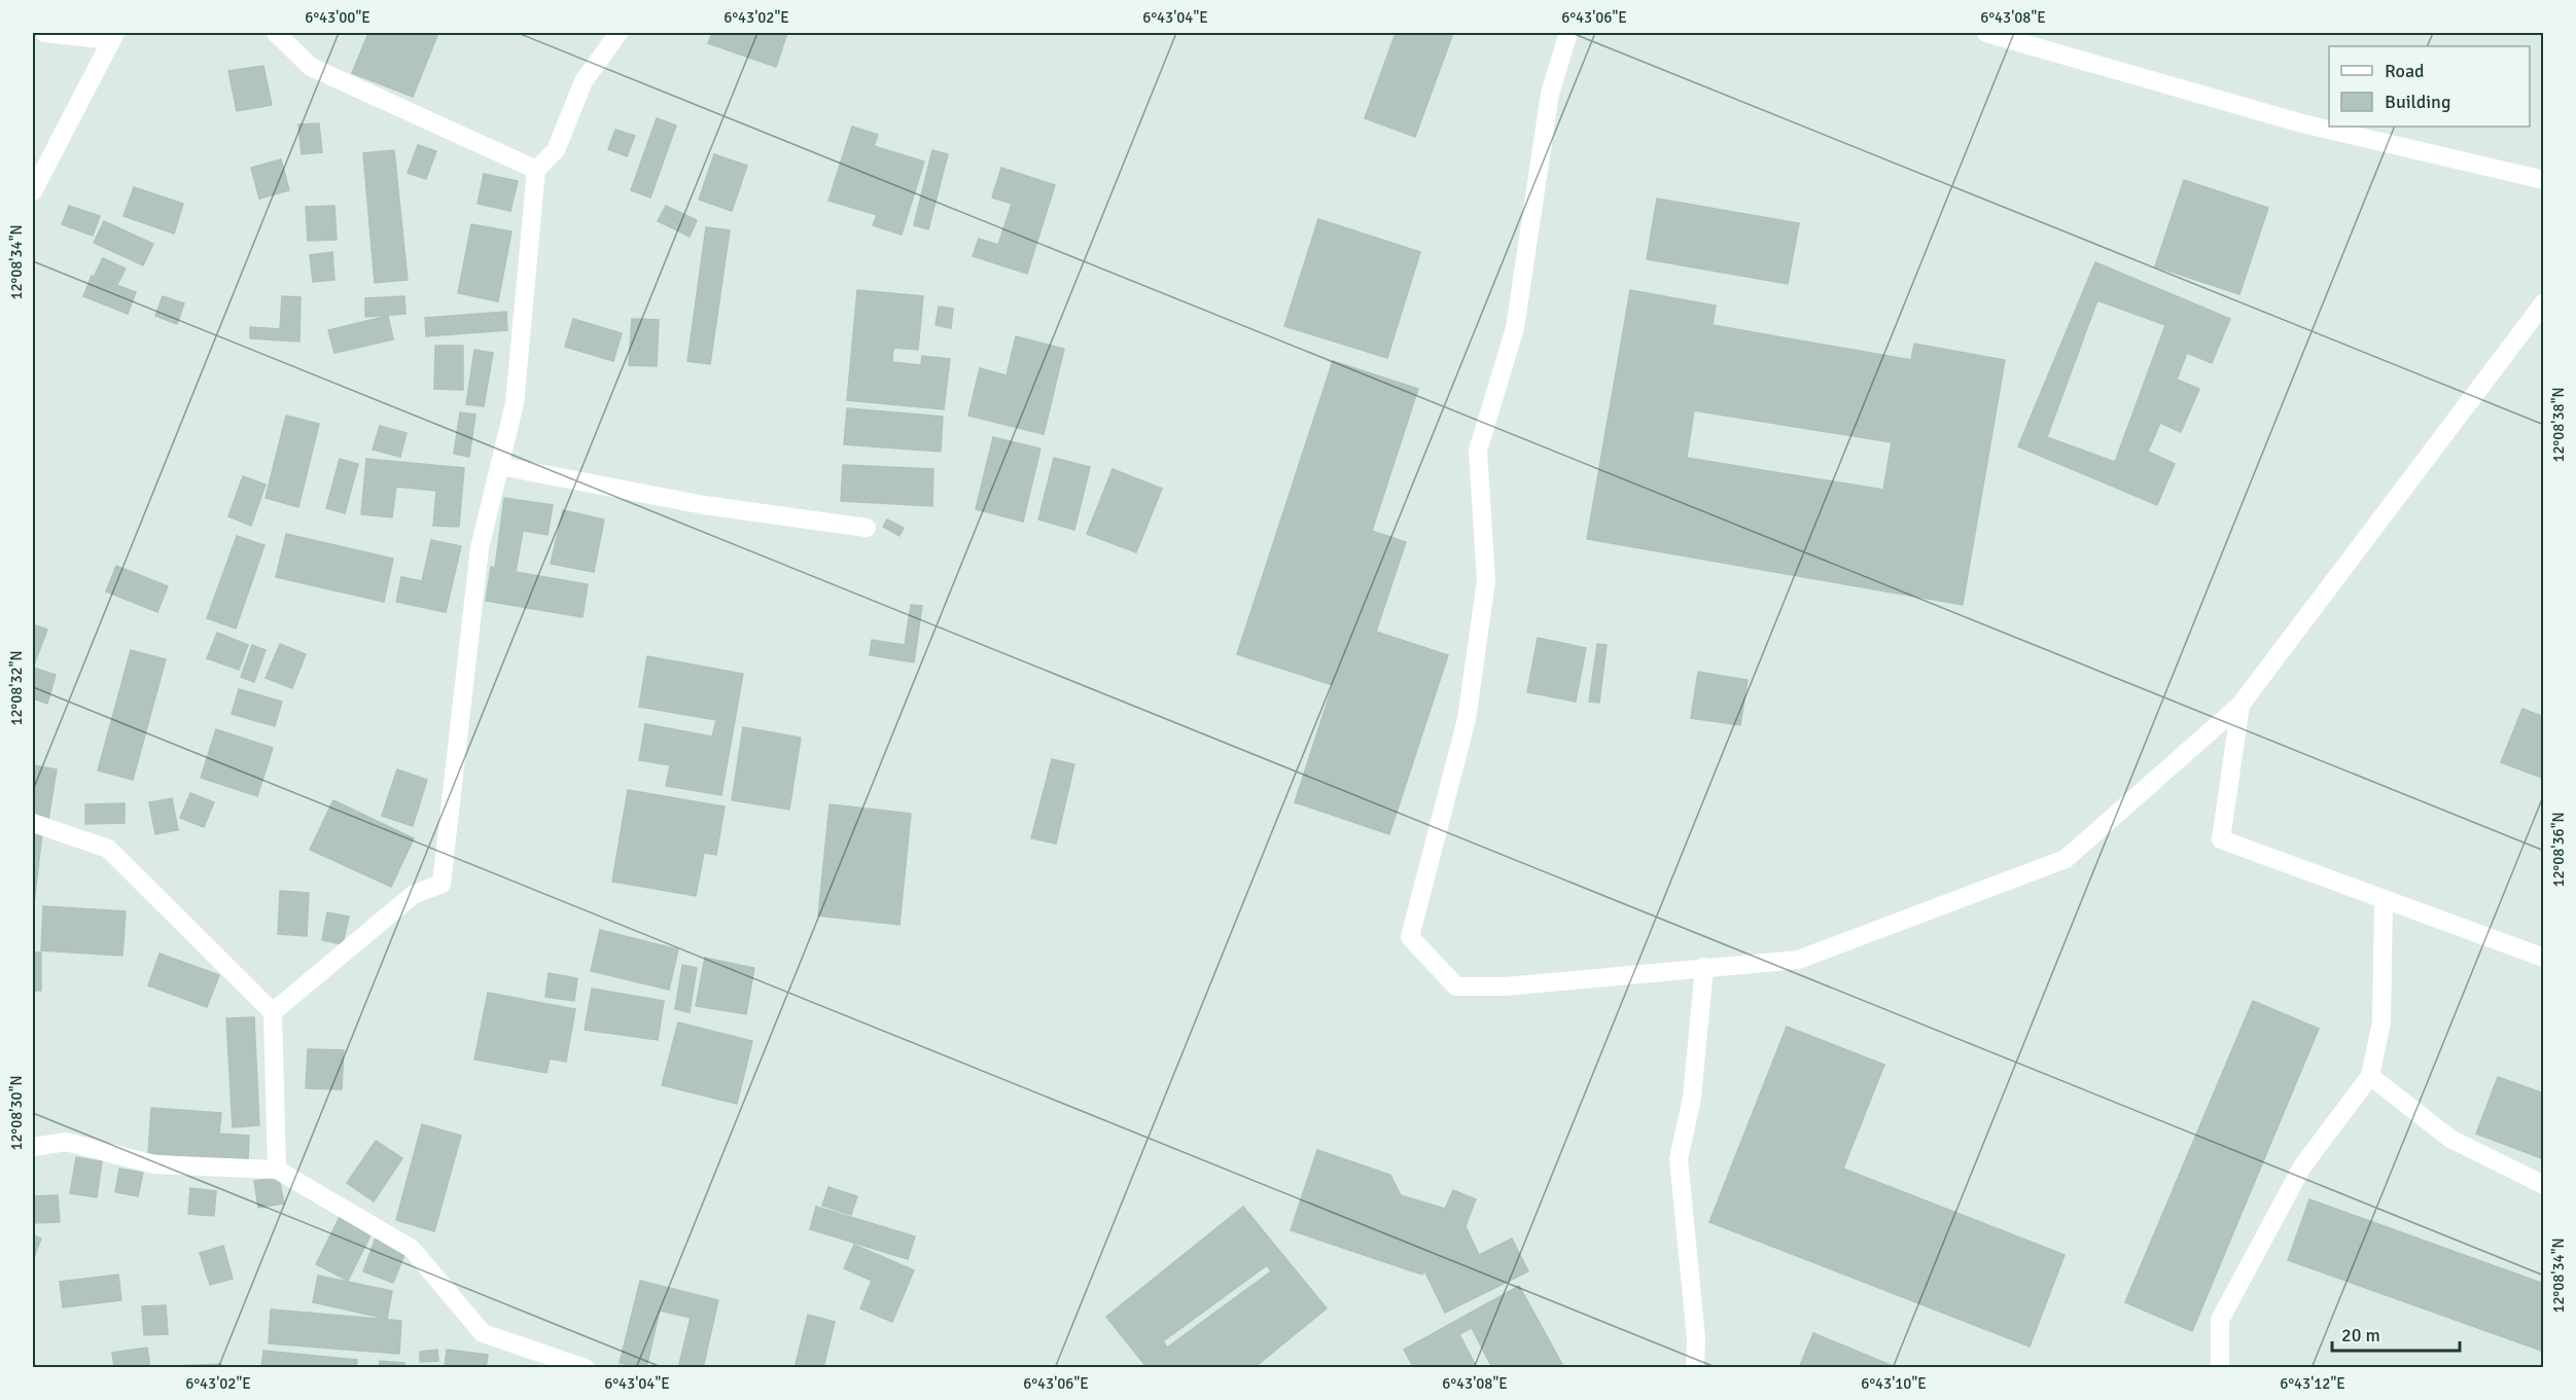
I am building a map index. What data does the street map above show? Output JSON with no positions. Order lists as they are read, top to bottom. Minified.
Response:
{"legend":["Road","Building"],"scale_bar":"20 m","coordinates":["6°43'00\"E","6°43'02\"E","6°43'04\"E","6°43'06\"E","6°43'08\"E","12°08'34\"N","12°08'38\"N","12°08'32\"N","12°08'36\"N","12°08'30\"N","6°43'10\"E","6°43'12\"E"]}
